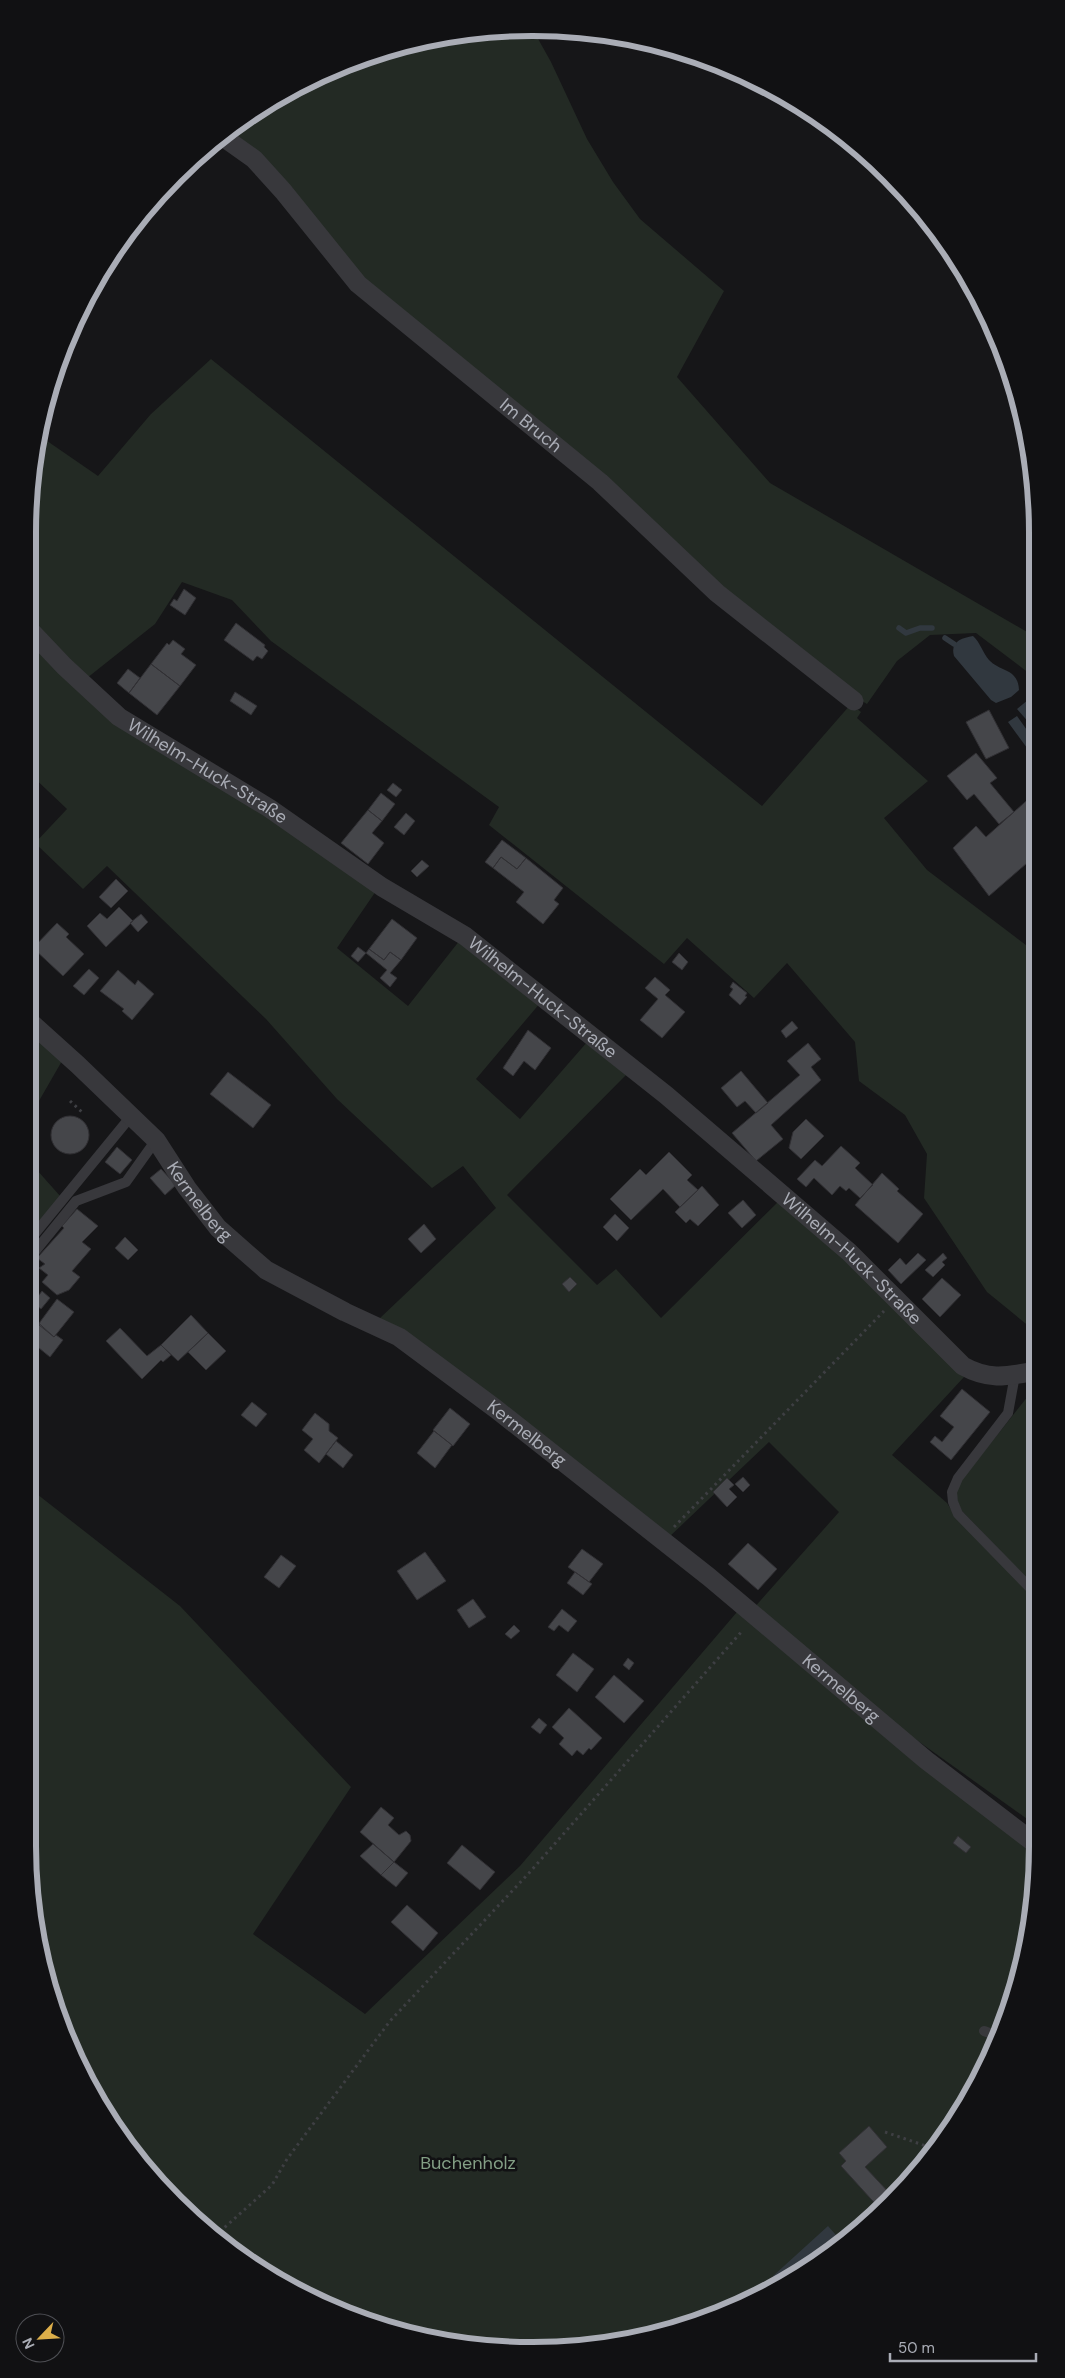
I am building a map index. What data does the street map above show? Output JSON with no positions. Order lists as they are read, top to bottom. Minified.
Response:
{"streets":{"street":["Im Bruch","Wilhelm-Huck-Straße","Kermelberg"]},"parks":["Buchenholz"],"scale_bar":"50 m","north":"bottom left"}
